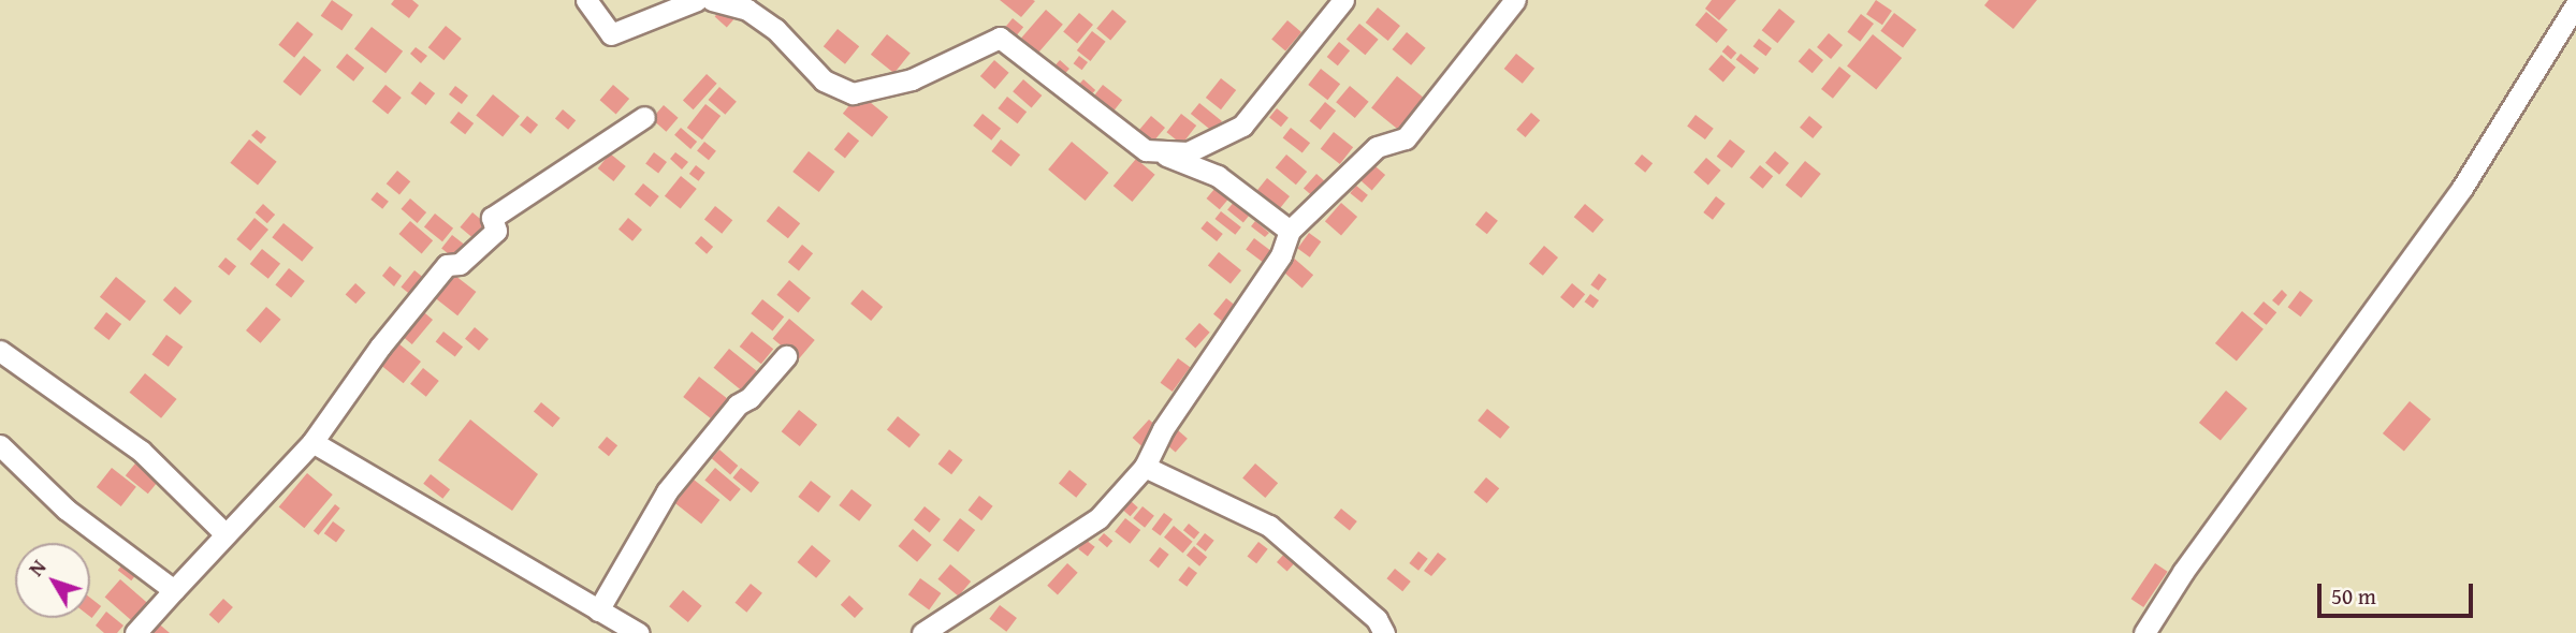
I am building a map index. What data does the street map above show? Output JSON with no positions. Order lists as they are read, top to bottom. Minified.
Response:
{"scale_bar":"50 m","north":"top left"}
